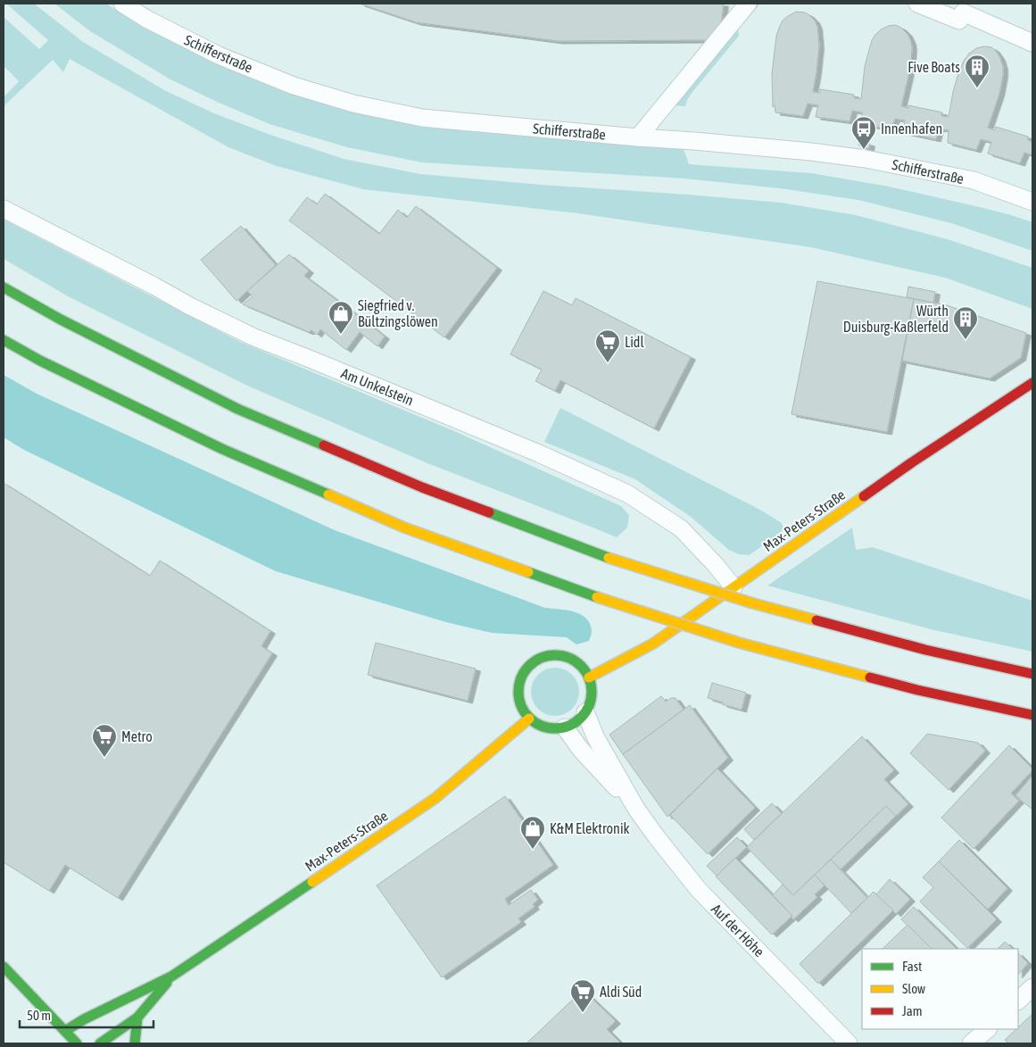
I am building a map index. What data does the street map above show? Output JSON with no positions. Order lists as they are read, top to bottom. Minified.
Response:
{"streets":{"main road":["Max-Peters-Straße"],"street":["Schifferstraße","Am Unkelstein","Auf der Höhe"]},"crossings":[["Am Unkelstein","Max-Peters-Straße"],["Max-Peters-Straße","Auf der Höhe"]],"places":{"building":["Five Boats","Würth Duisburg-Kaßlerfeld"],"bus stop":["Innenhafen"],"shop":["Siegfried v. Bültzingslöwen","K&M Elektronik"],"supermarket":["Lidl","Metro","Aldi Süd"]},"legend":["Fast","Slow","Jam"],"scale_bar":"50 m"}
